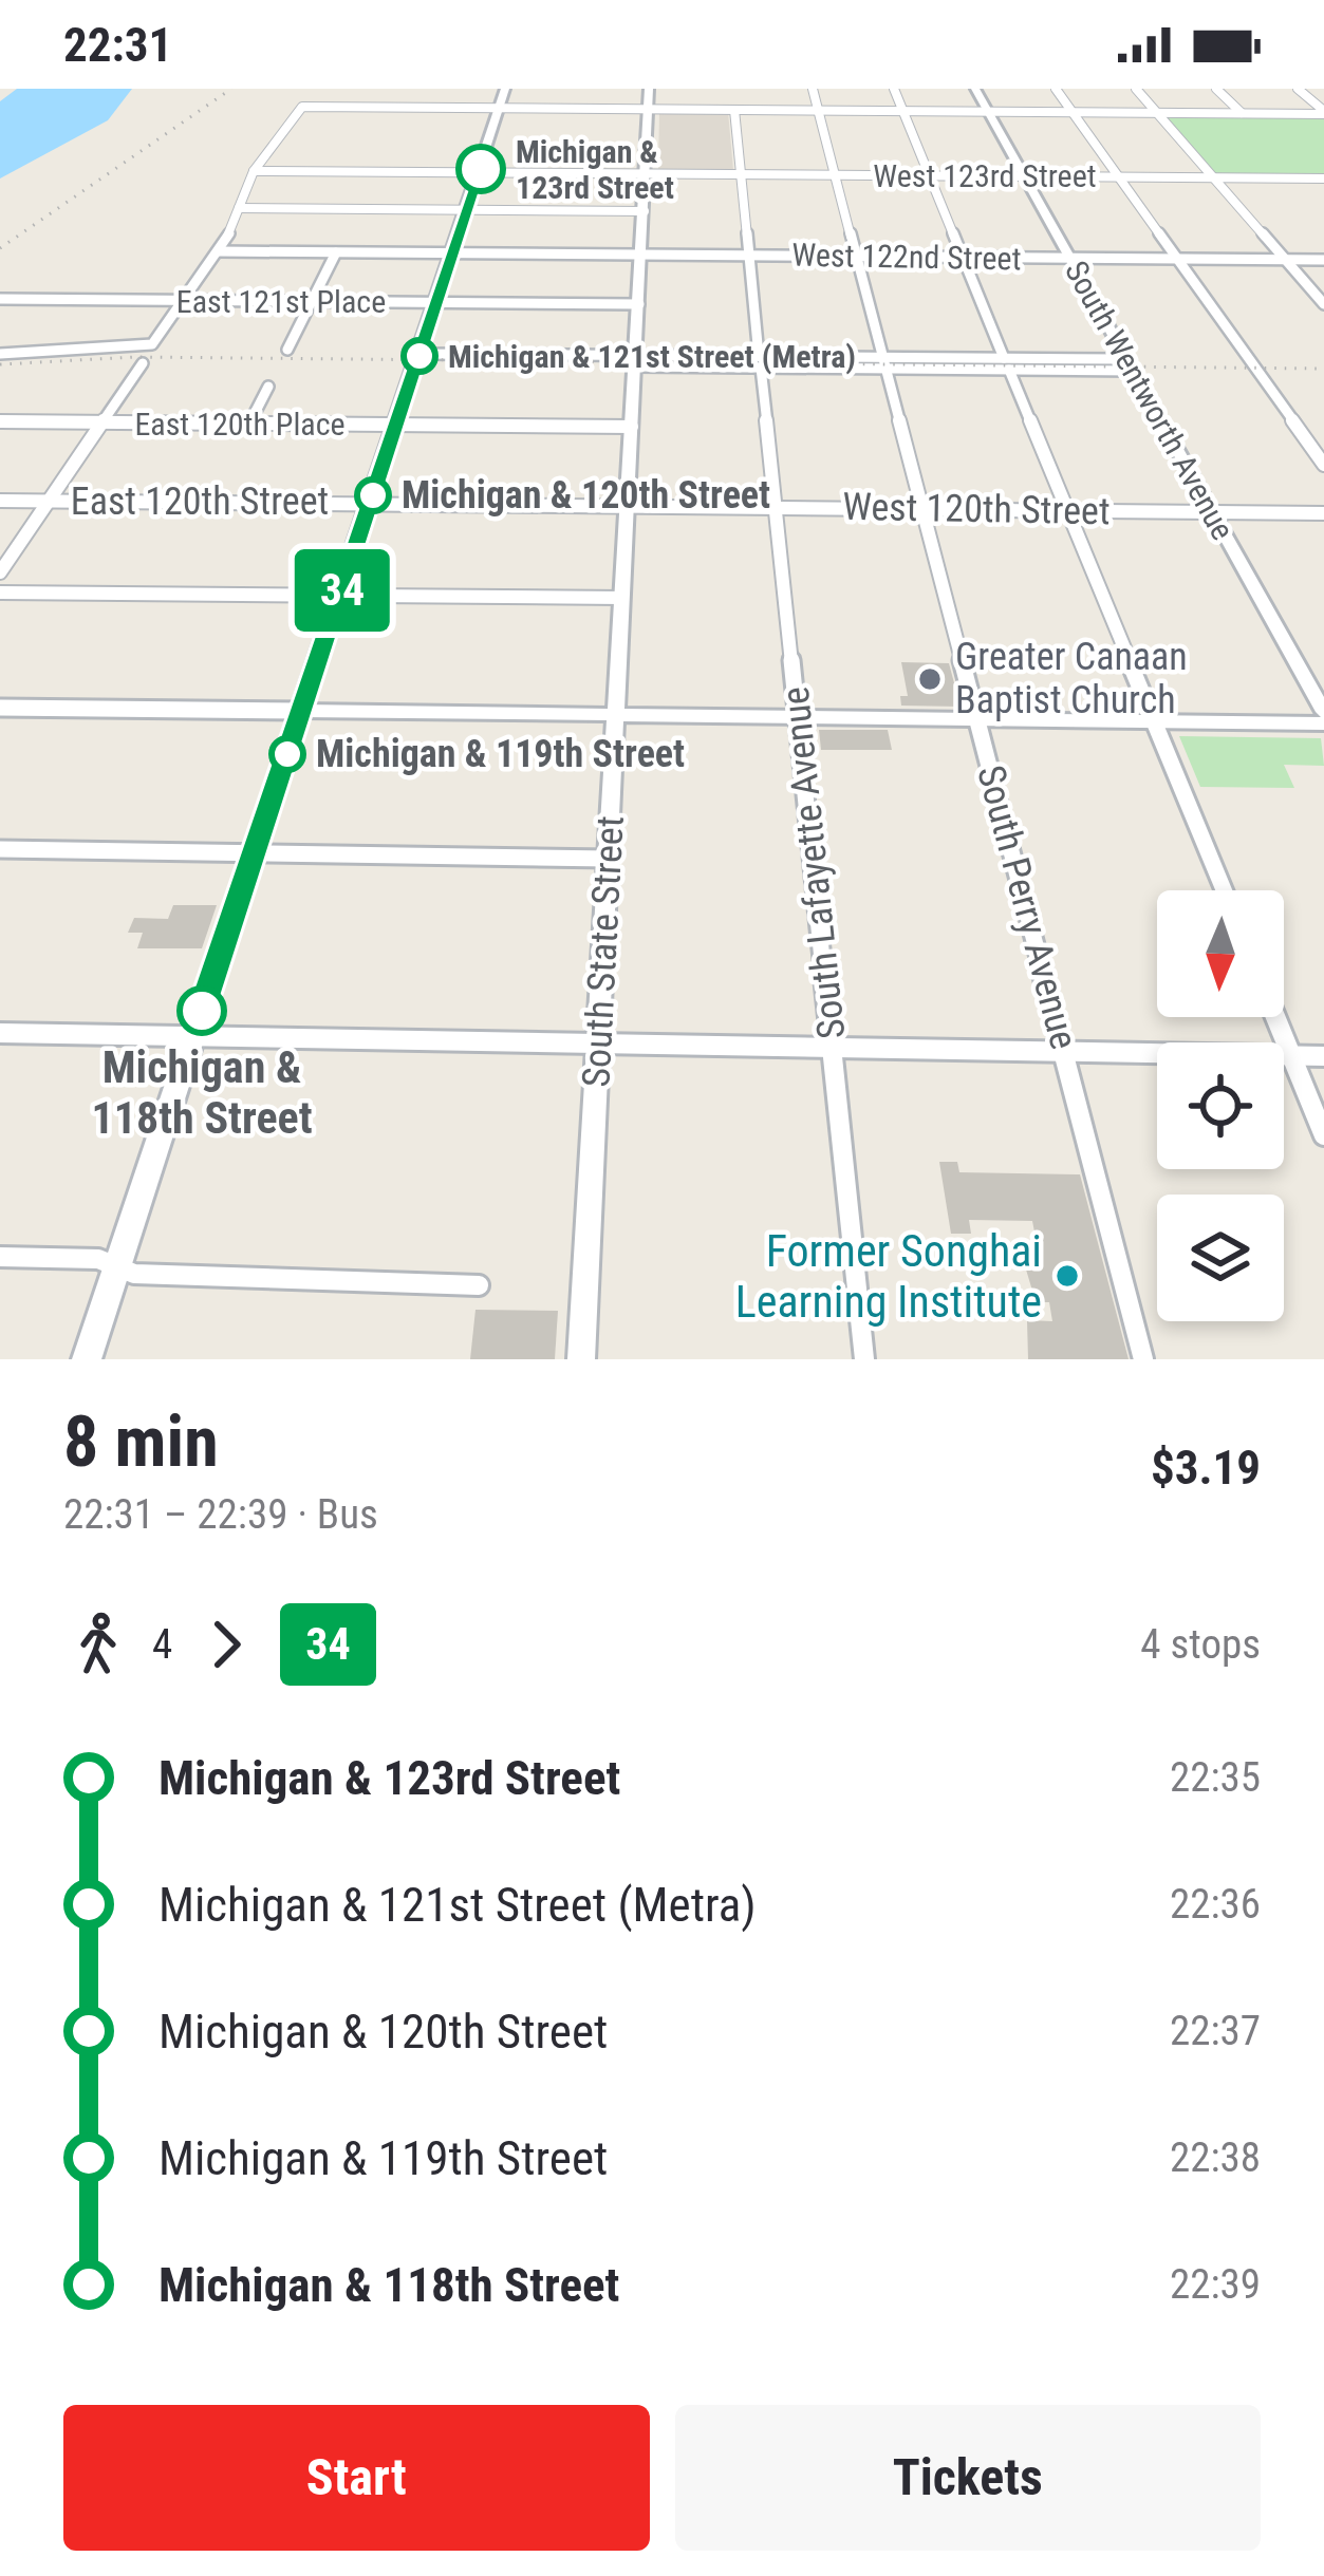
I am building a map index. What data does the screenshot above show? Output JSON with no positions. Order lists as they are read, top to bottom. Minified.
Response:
{"streets":{"street":["West 123rd Street","West 122nd Street","East 121st Place","South Wentworth Avenue","East 120th Place","East 120th Street","West 120th Street","South Lafayette Avenue","South Perry Avenue","South State Street"]},"crossings":[["West 123rd Street","South Wentworth Avenue"],["West 123rd Street","South Lafayette Avenue"],["West 123rd Street","South Perry Avenue"],["West 123rd Street","South State Street"],["West 122nd Street","South Wentworth Avenue"],["West 122nd Street","South Lafayette Avenue"],["West 122nd Street","South Perry Avenue"],["West 122nd Street","South State Street"],["East 121st Place","South State Street"],["South Wentworth Avenue","West 120th Street"],["East 120th Place","South State Street"],["East 120th Street","West 120th Street"],["East 120th Street","South State Street"],["West 120th Street","South Lafayette Avenue"],["West 120th Street","South Perry Avenue"],["West 120th Street","South State Street"]],"places":["Michigan & 123rd Street","Michigan & 121st Street (Metra)","Michigan & 120th Street","Greater Canaan Baptist Church","Michigan & 119th Street","Michigan & 118th Street","Former Songhai Learning Institute"],"lines":["bus line 34"],"north":"bottom","page":{"status":"22:31","on_map":"34","heading":["8 min","22:31 – 22:39 · Bus","$3.19"],"legs":["4","34","4 stops"],"list":[{"name":"Michigan & 123rd Street","value":"22:35"},{"name":"Michigan & 121st Street (Metra)","value":"22:36"},{"name":"Michigan & 120th Street","value":"22:37"},{"name":"Michigan & 119th Street","value":"22:38"},{"name":"Michigan & 118th Street","value":"22:39"}],"buttons":["Start","Tickets"]}}
